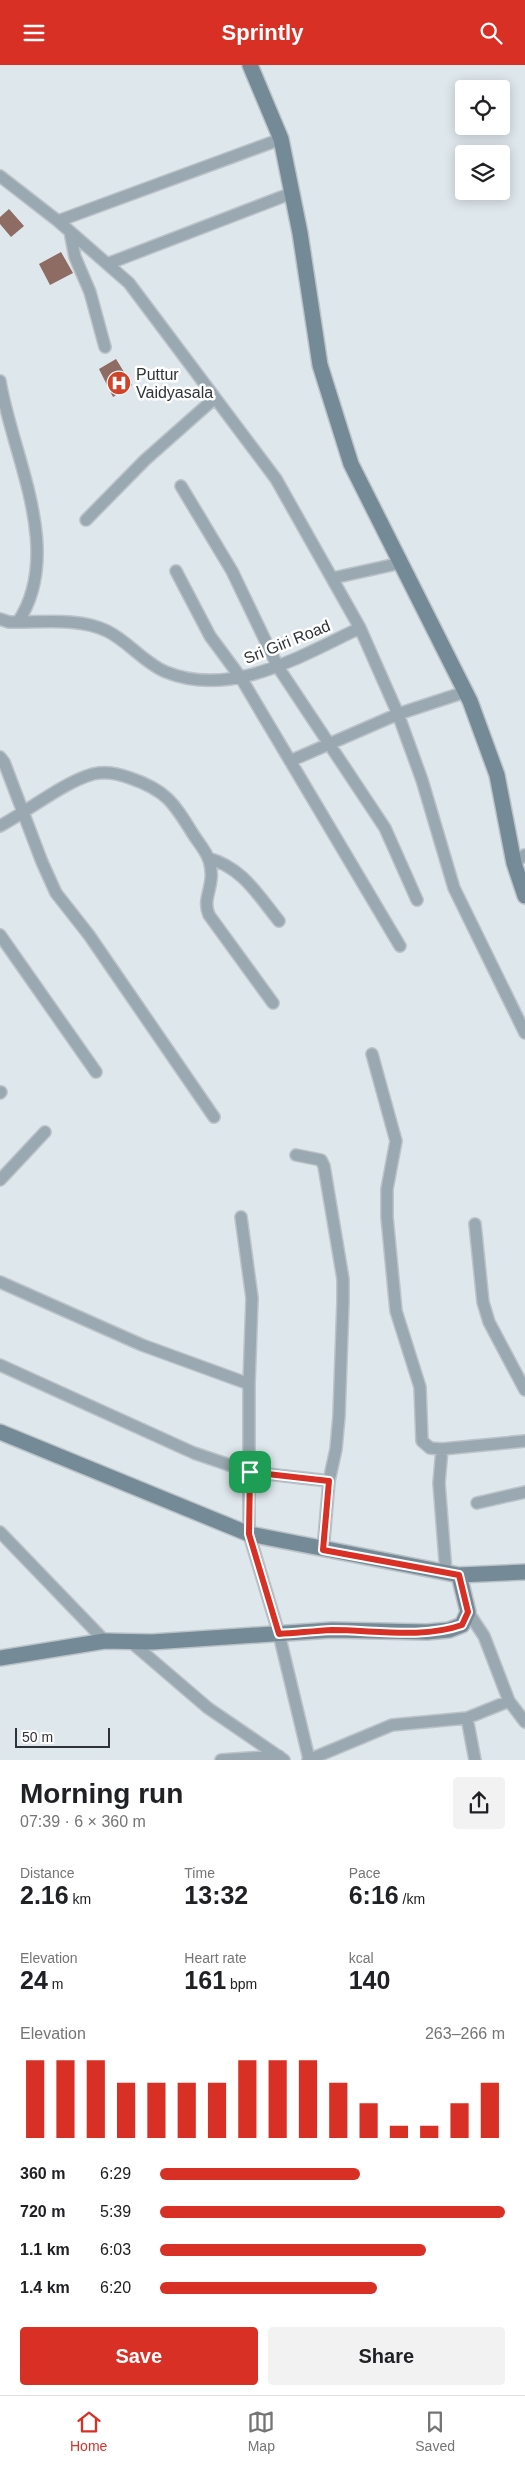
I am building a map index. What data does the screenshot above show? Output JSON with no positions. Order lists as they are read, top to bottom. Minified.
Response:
{"streets":{"street":["Sri Giri Road"]},"places":{"hospital":["Puttur Vaidyasala"]},"scale_bar":"50 m","page":{"header":"Sprintly","scale":"50 m","heading":["Morning run","07:39 · 6 × 360 m"],"stats":[["Distance","2.16 km"],["Time","13:32"],["Pace","6:16 /km"],["Elevation","24 m"],["Heart rate","161 bpm"],["kcal","140"]],"chart":["Elevation","263–266 m"],"list":[{"name":"360 m","note":"6:29"},{"name":"720 m","note":"5:39"},{"name":"1.1 km","note":"6:03"},{"name":"1.4 km","note":"6:20"}],"buttons":["Save","Share"],"tabs":["Home","Map","Saved"]}}
